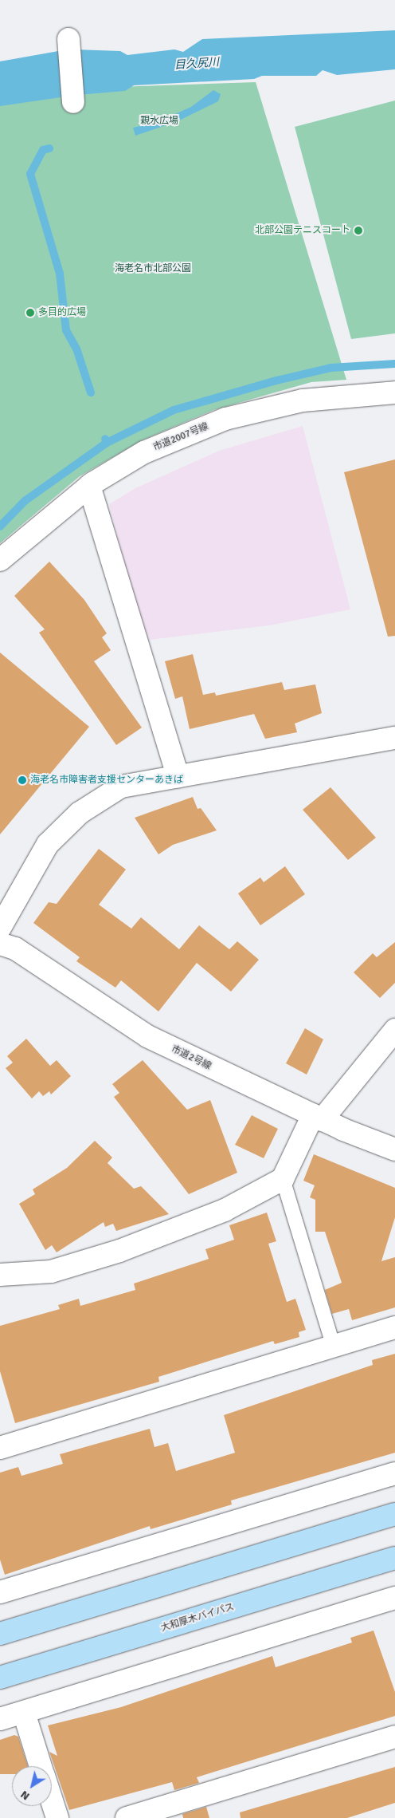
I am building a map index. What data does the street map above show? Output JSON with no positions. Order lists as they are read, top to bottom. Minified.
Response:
{"streets":{"highway":["大和厚木バイパス"],"street":["市道2007号線","市道2号線"]},"water":["目久尻川"],"parks":["親水広場","海老名市北部公園"],"places":["北部公園テニスコート","多目的広場","海老名市障害者支援センターあきば"],"north":"bottom left"}
